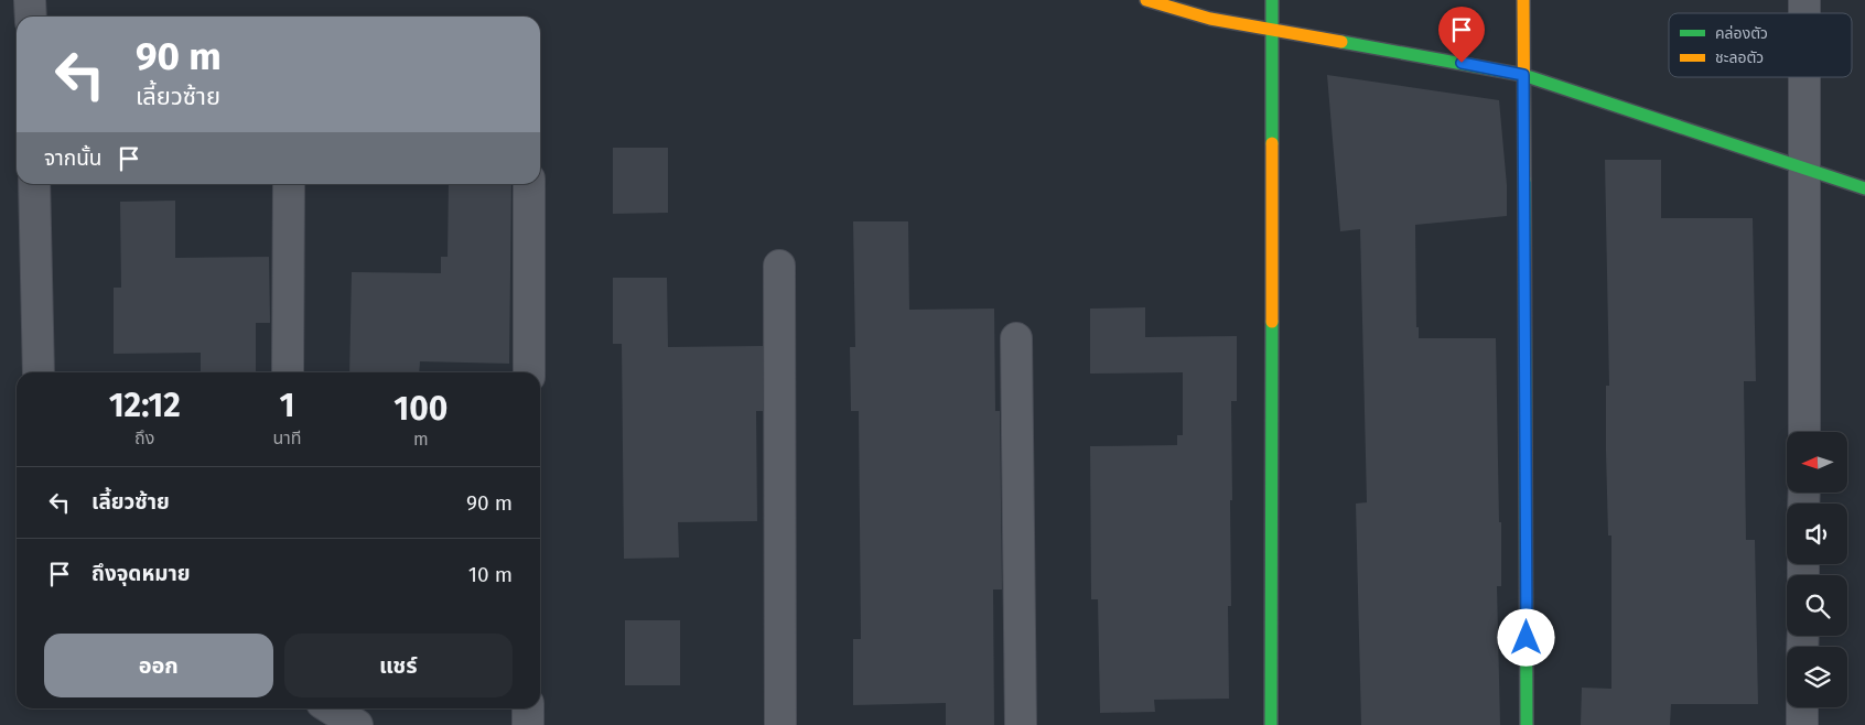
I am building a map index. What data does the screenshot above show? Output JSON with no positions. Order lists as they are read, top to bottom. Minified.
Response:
{"legend":["คล่องตัว","ชะลอตัว"],"north":"left","page":{"turn":["90 m","เลี้ยวซ้าย"],"then":"จากนั้น","eta":["12:12","ถึง","1","นาที","100","m"],"list":[{"name":"เลี้ยวซ้าย","value":"90 m"},{"name":"ถึงจุดหมาย","value":"10 m"}],"buttons":["ออก","แชร์"]}}
